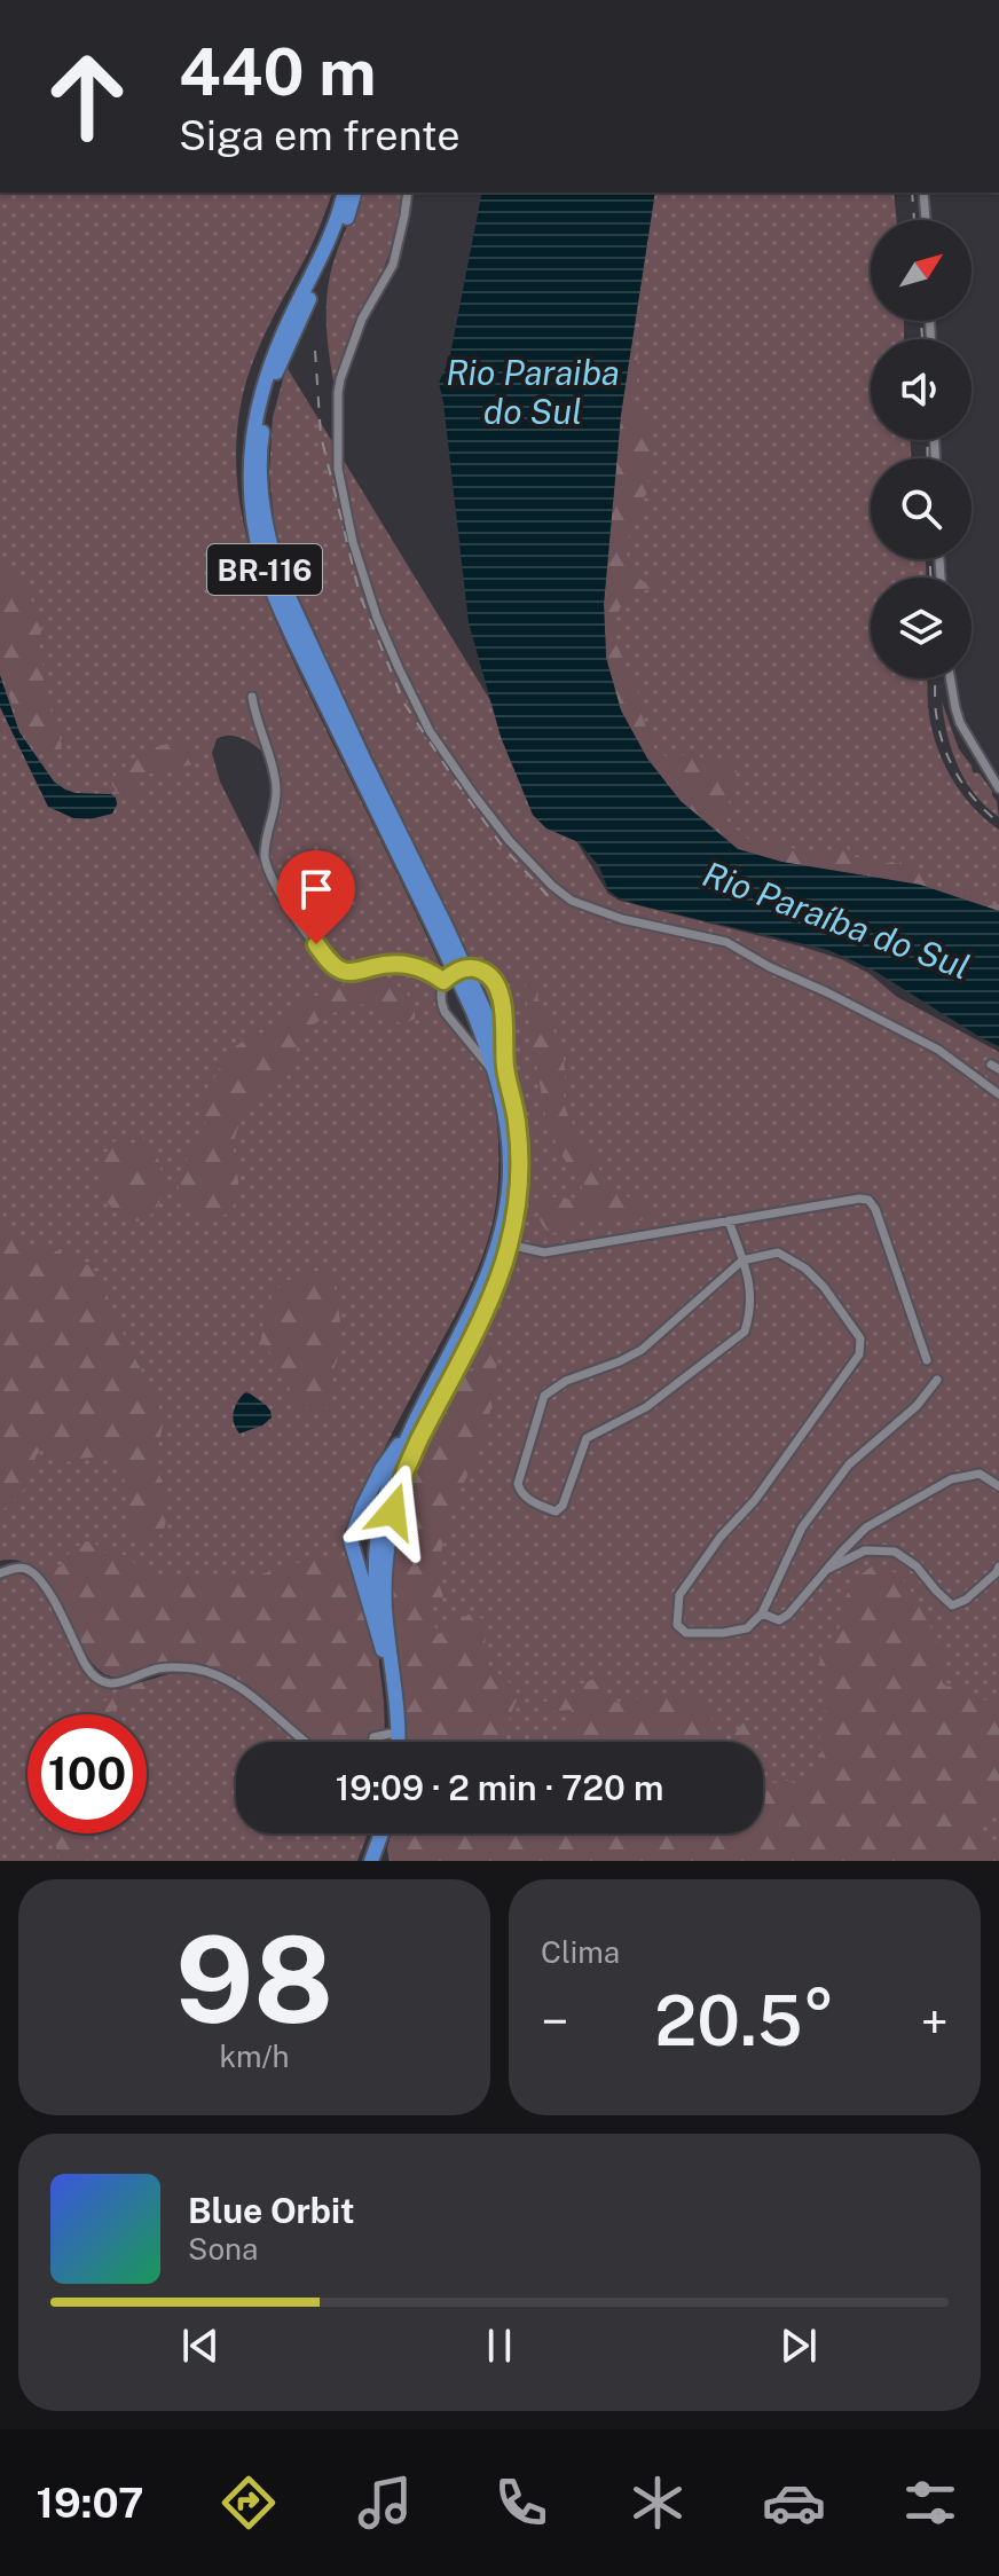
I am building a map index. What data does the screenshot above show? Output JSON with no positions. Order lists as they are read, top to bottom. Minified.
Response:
{"streets":{"highway":["BR-116"]},"water":["Rio Paraiba do Sul","Rio Paraíba do Sul"],"north":"top right","page":{"turn":["440 m","Siga em frente"],"limit":"100","trip":"19:09 · 2 min · 720 m","tile":[["98","km/h"],"Clima"],"heat":["−","20.5°","+"],"song":["Blue Orbit","Sona"],"tabs":"19:07"}}
